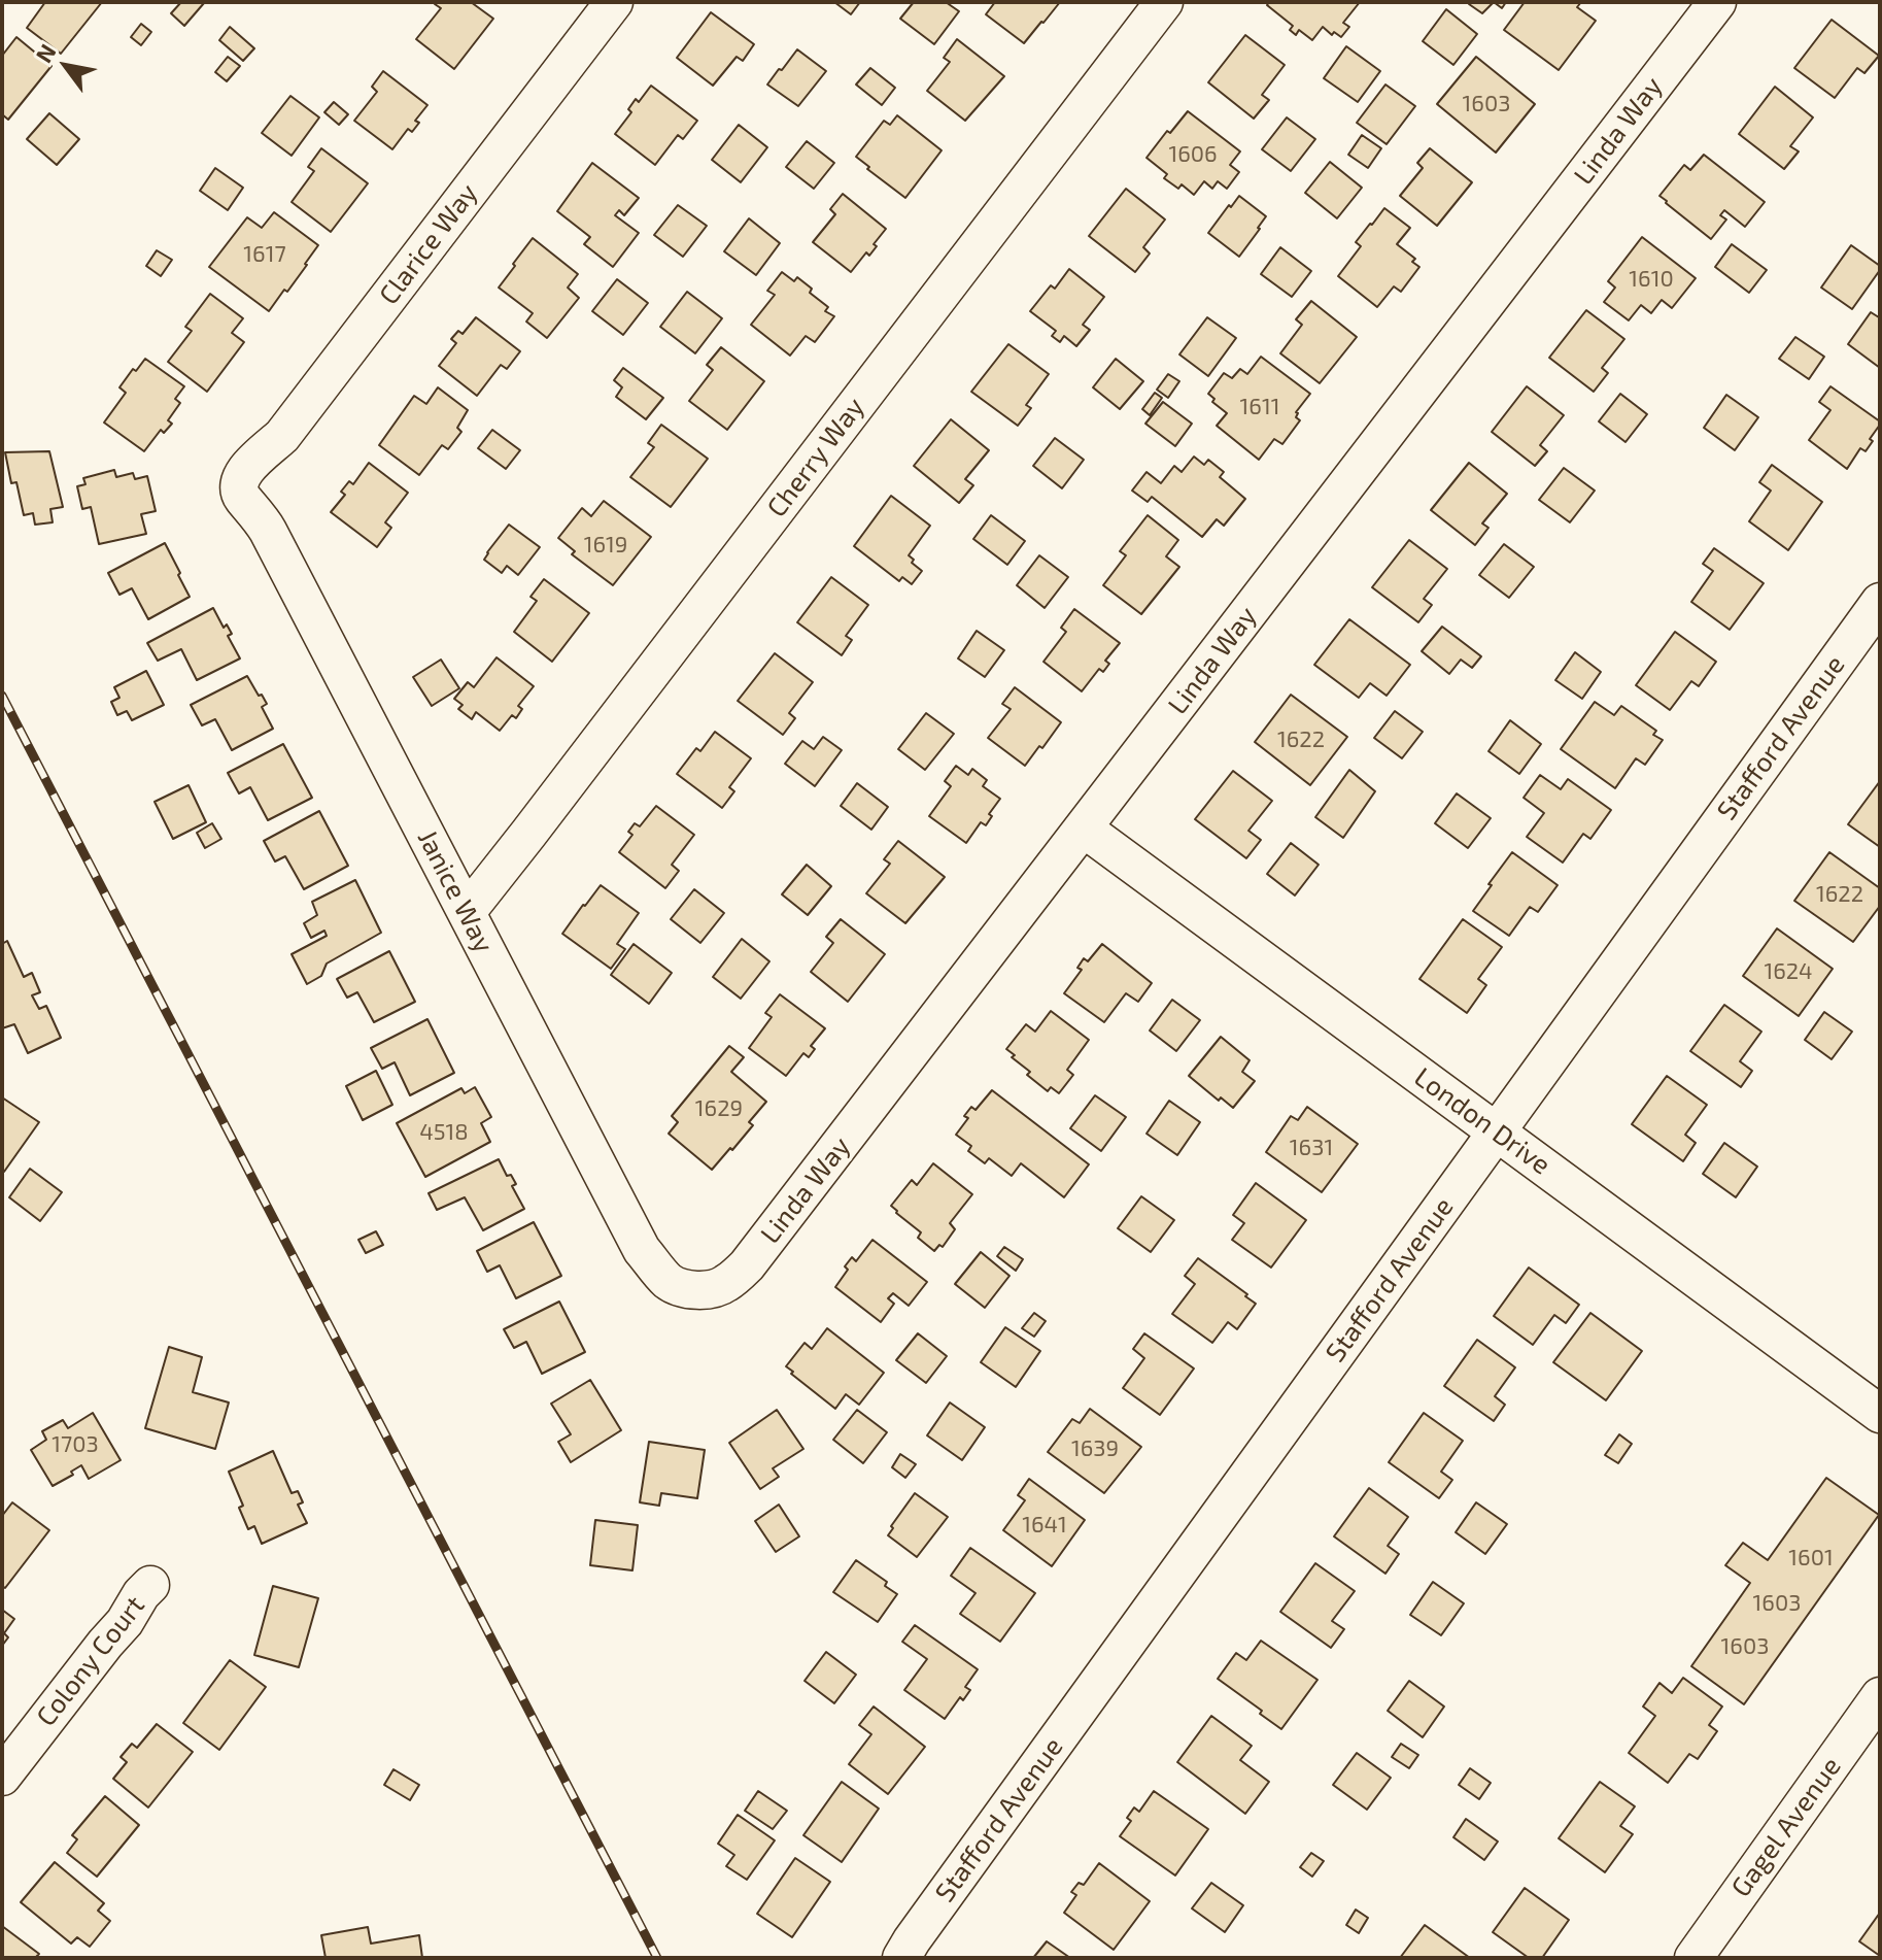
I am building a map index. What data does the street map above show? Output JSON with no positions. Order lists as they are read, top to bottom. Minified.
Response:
{"streets":{"street":["Linda Way","Clarice Way","Cherry Way","Stafford Avenue","Janice Way","London Drive","Colony Court","Gagel Avenue"]},"crossings":[["Linda Way","Janice Way"],["Linda Way","London Drive"],["Clarice Way","Janice Way"],["Cherry Way","Janice Way"],["Stafford Avenue","London Drive"]],"house_numbers":["1603","1606","1617","1610","1611","1619","1622","1622","1624","1629","4518","1631","1703","1639","1641","1601","1603","1603"],"north":"top left"}
